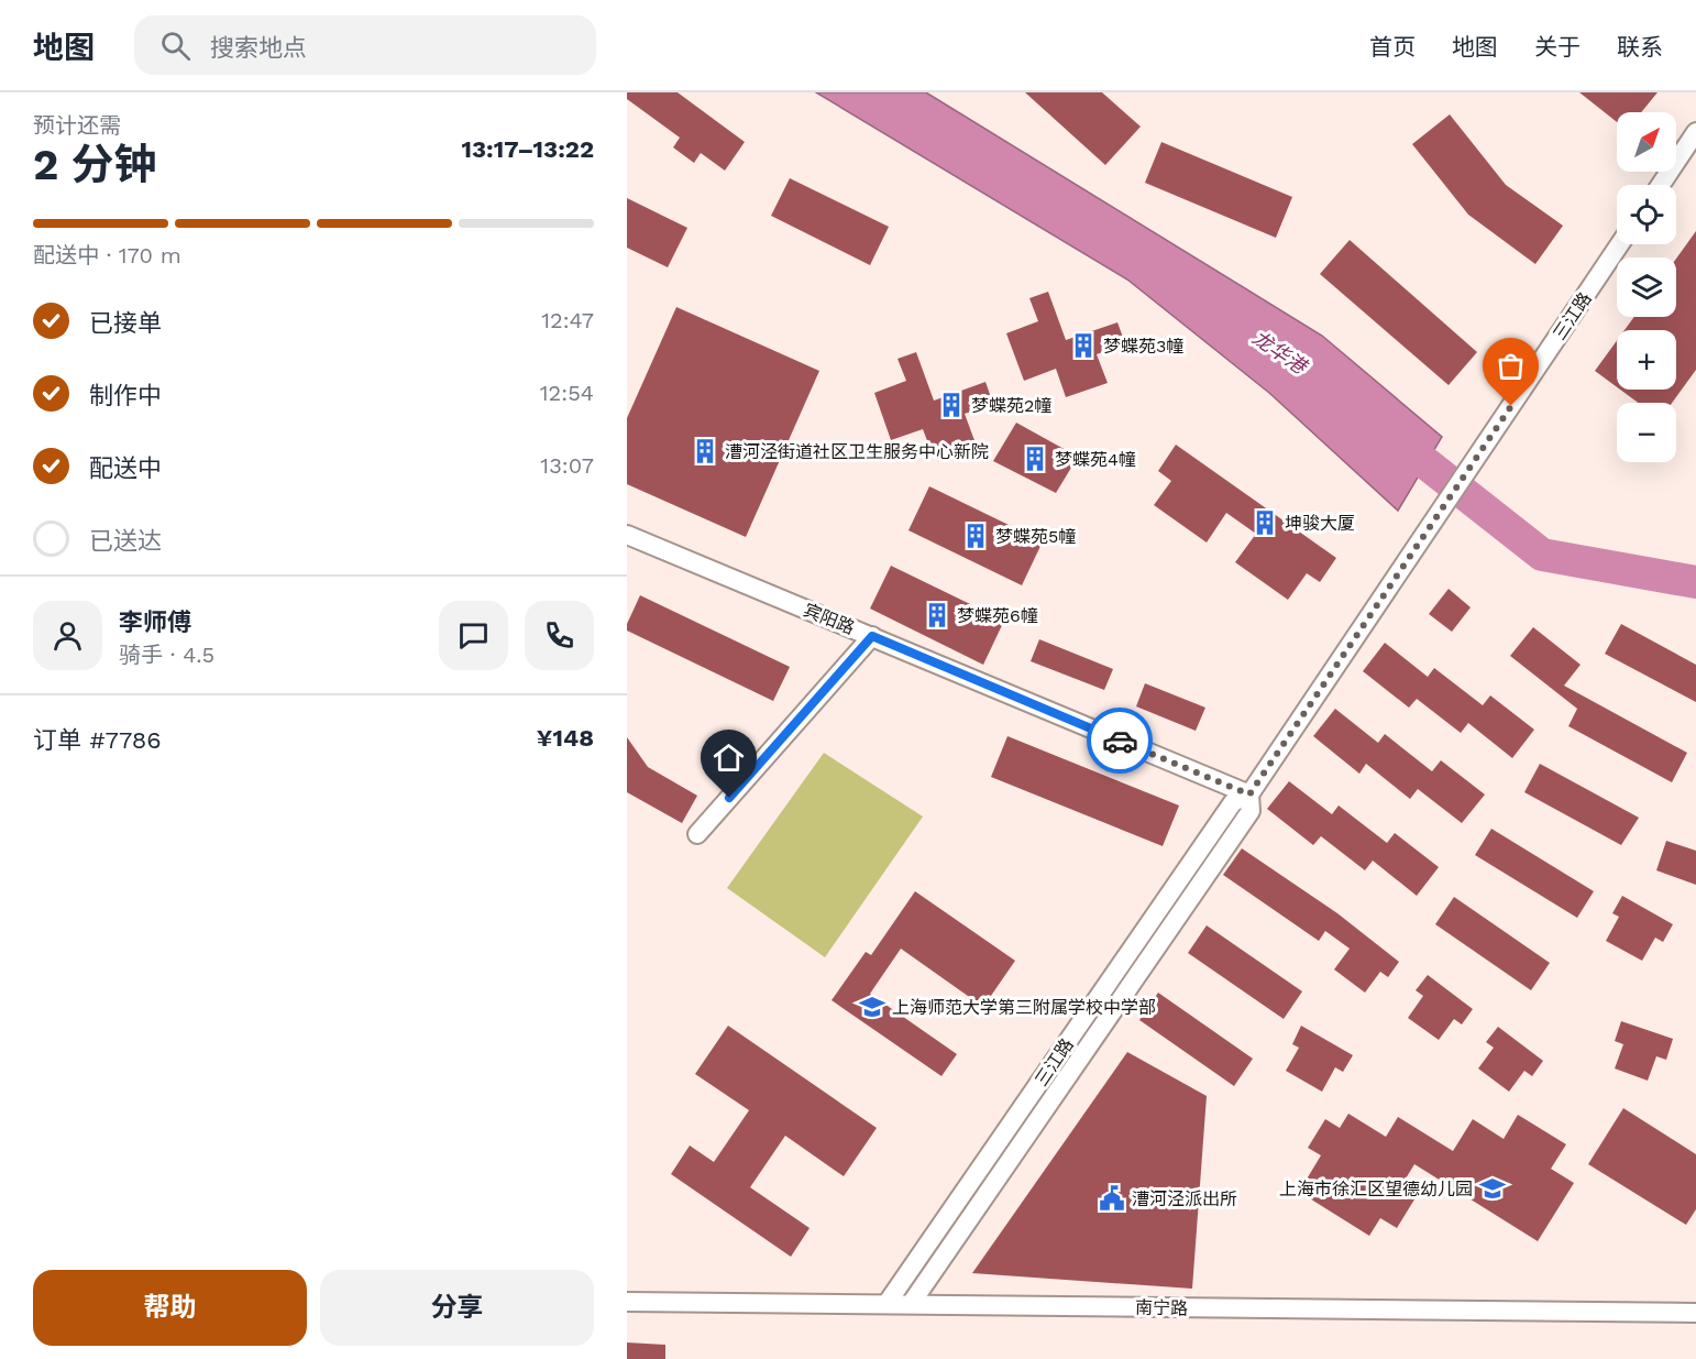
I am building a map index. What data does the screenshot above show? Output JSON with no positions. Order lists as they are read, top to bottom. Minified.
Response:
{"streets":{"street":["三江路","宾阳路","南宁路"]},"crossings":[["三江路","宾阳路"],["三江路","南宁路"]],"water":["龙华港"],"places":{"building":["梦蝶苑3幢","梦蝶苑2幢","漕河泾街道社区卫生服务中心新院","梦蝶苑4幢","坤骏大厦","梦蝶苑5幢","梦蝶苑6幢"],"school or university":["上海师范大学第三附属学校中学部","上海市徐汇区望德幼儿园"],"public building":["漕河泾派出所"]},"north":"top right","page":{"header":"地图","search":"搜索地点","nav":["首页","地图","关于","联系"],"heading":["2 分钟","预计还需","13:17–13:22"],"panel":["李师傅","骑手 · 4.5","订单 #7786","¥148"],"map_buttons":["+","−"],"bar":"配送中 · 170 m","list":[["已接单","12:47"],["制作中","12:54"],["配送中","13:07"],"已送达"],"buttons":["帮助","分享"]}}
